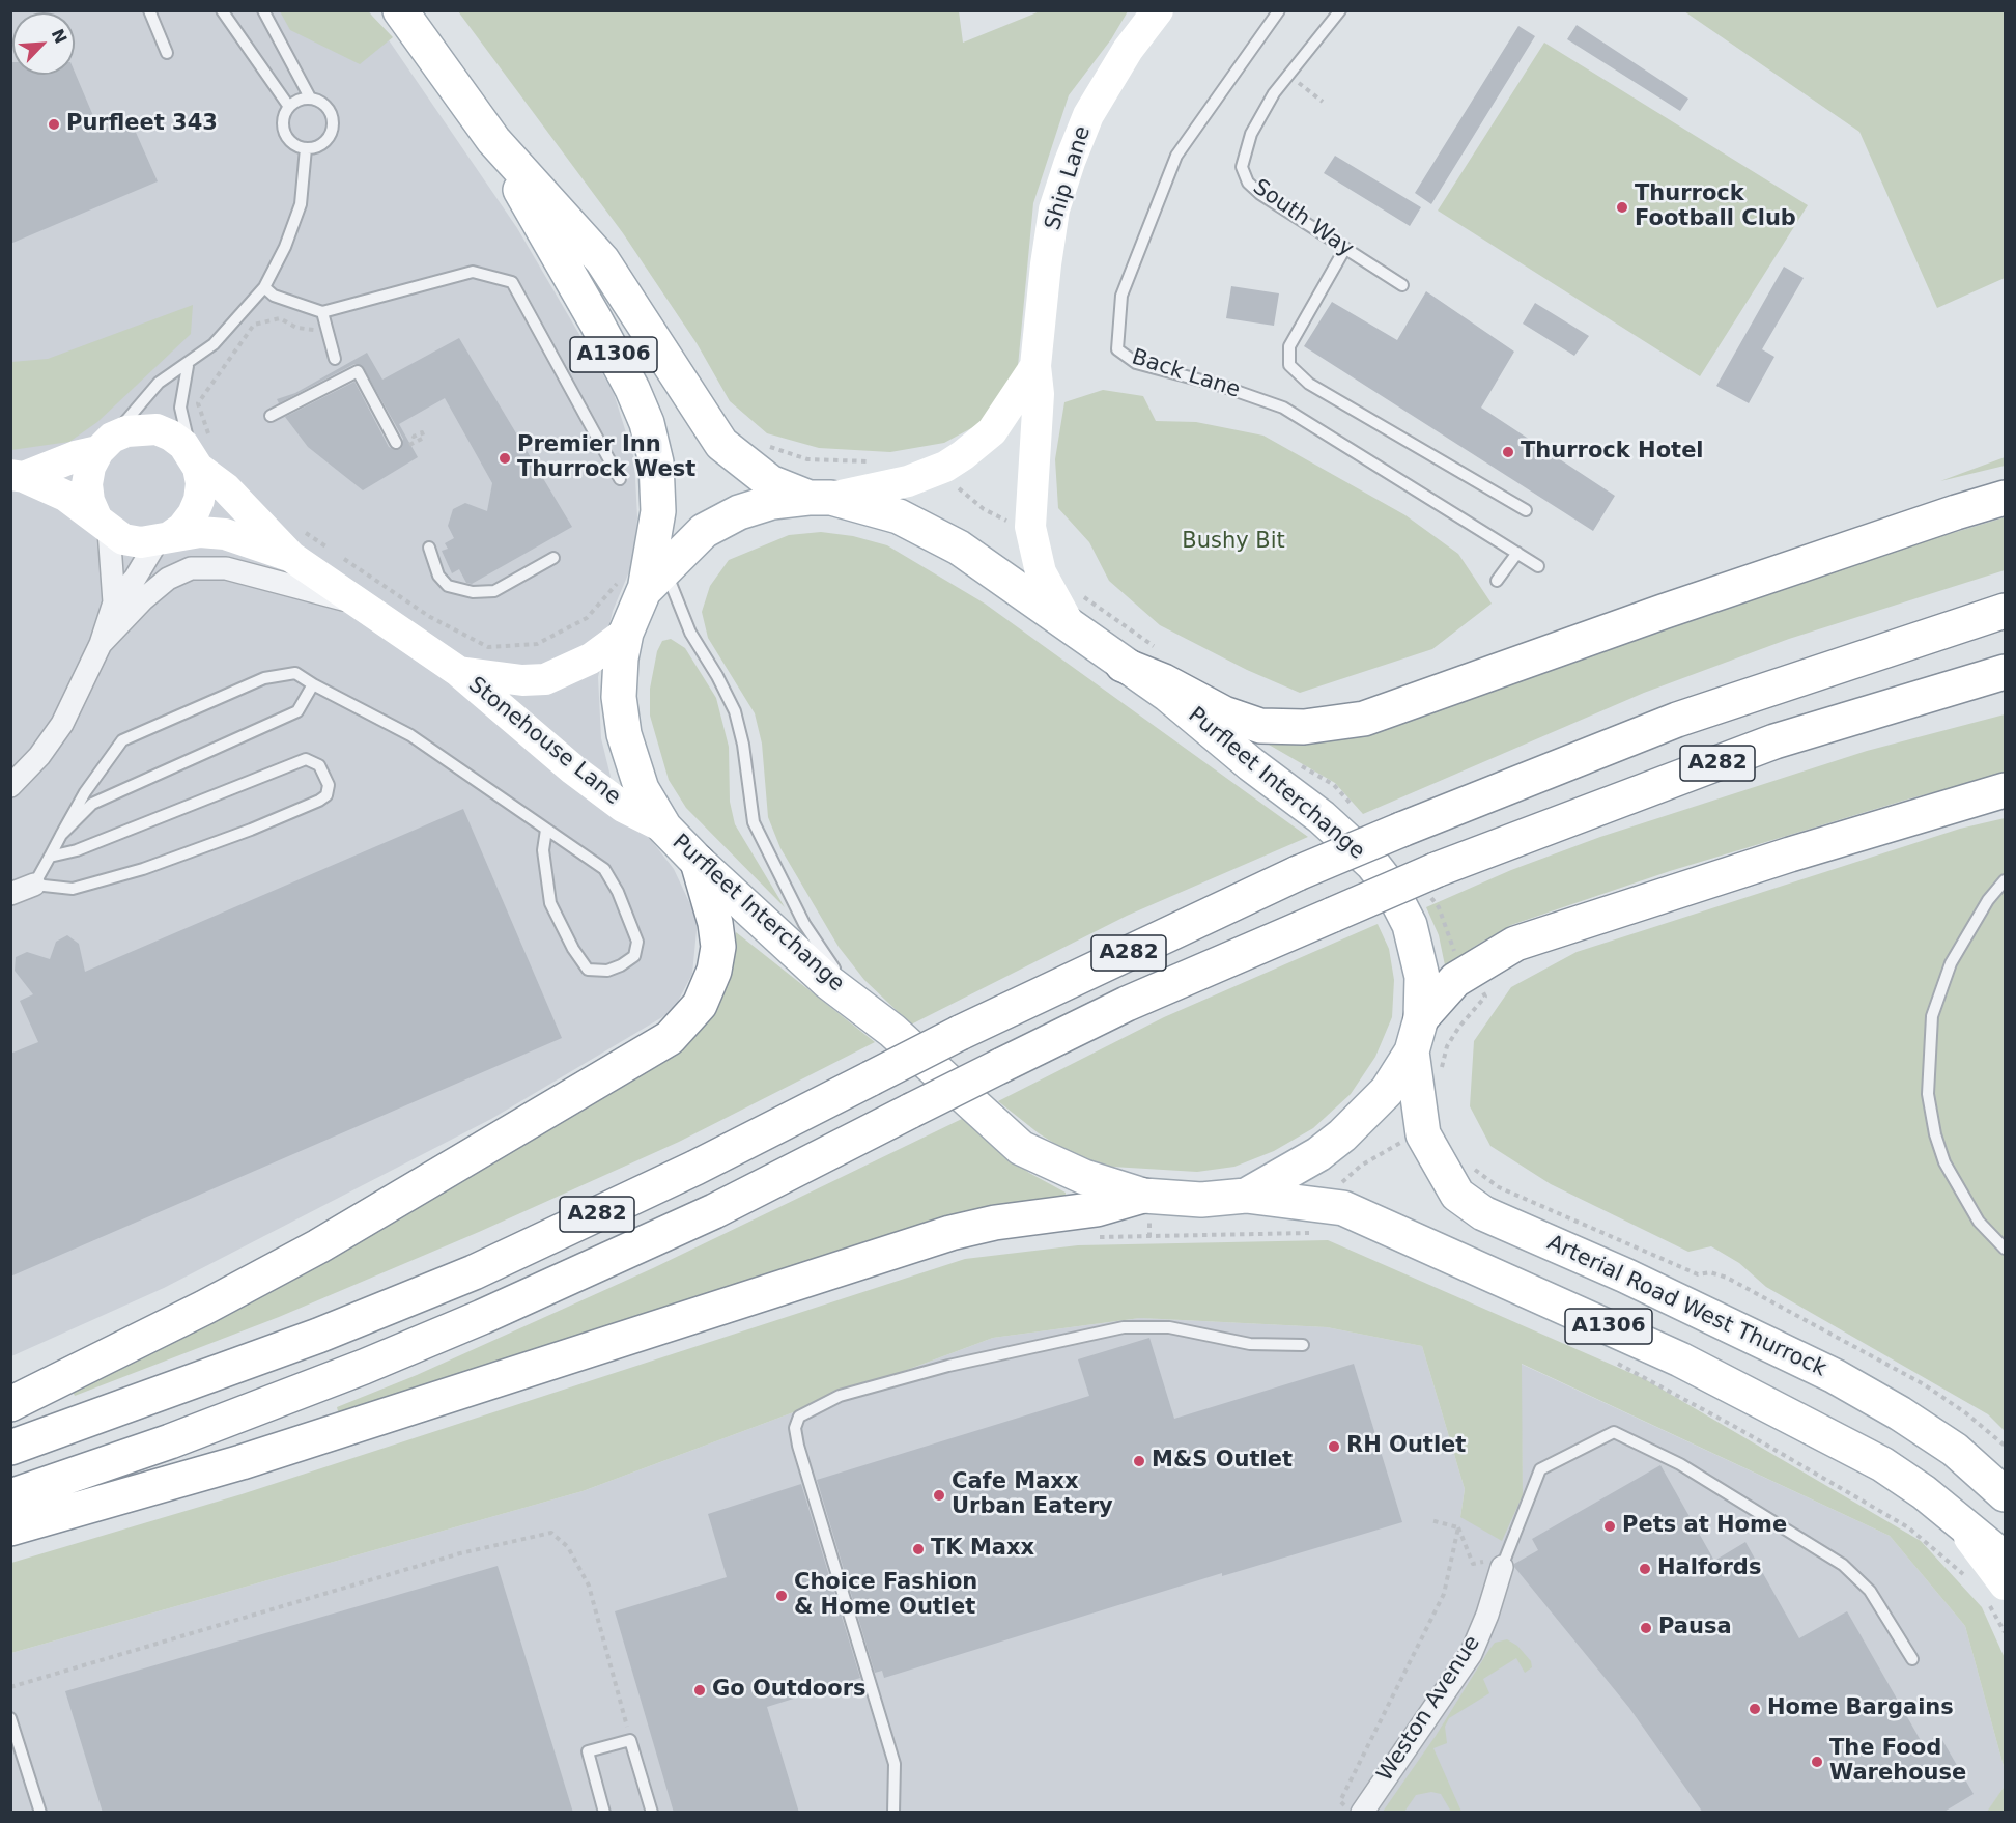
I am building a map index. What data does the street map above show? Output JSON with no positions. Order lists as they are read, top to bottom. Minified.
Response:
{"streets":{"main road":["A1306","A282","Purfleet Interchange","Arterial Road West Thurrock"],"street":["Ship Lane","Stonehouse Lane","Weston Avenue"],"lane":["South Way","Back Lane"]},"crossings":[["Ship Lane","A1306"],["Ship Lane","Purfleet Interchange"],["A1306","Purfleet Interchange"],["Stonehouse Lane","Purfleet Interchange"],["Purfleet Interchange","Arterial Road West Thurrock"]],"parks":["Bushy Bit"],"places":["Purfleet 343","Thurrock Football Club","Thurrock Hotel","Premier Inn Thurrock West","RH Outlet","M&S Outlet","Cafe Maxx Urban Eatery","Pets at Home","TK Maxx","Halfords","Choice Fashion & Home Outlet","Pausa","Go Outdoors","Home Bargains","The Food Warehouse"],"north":"top right"}
